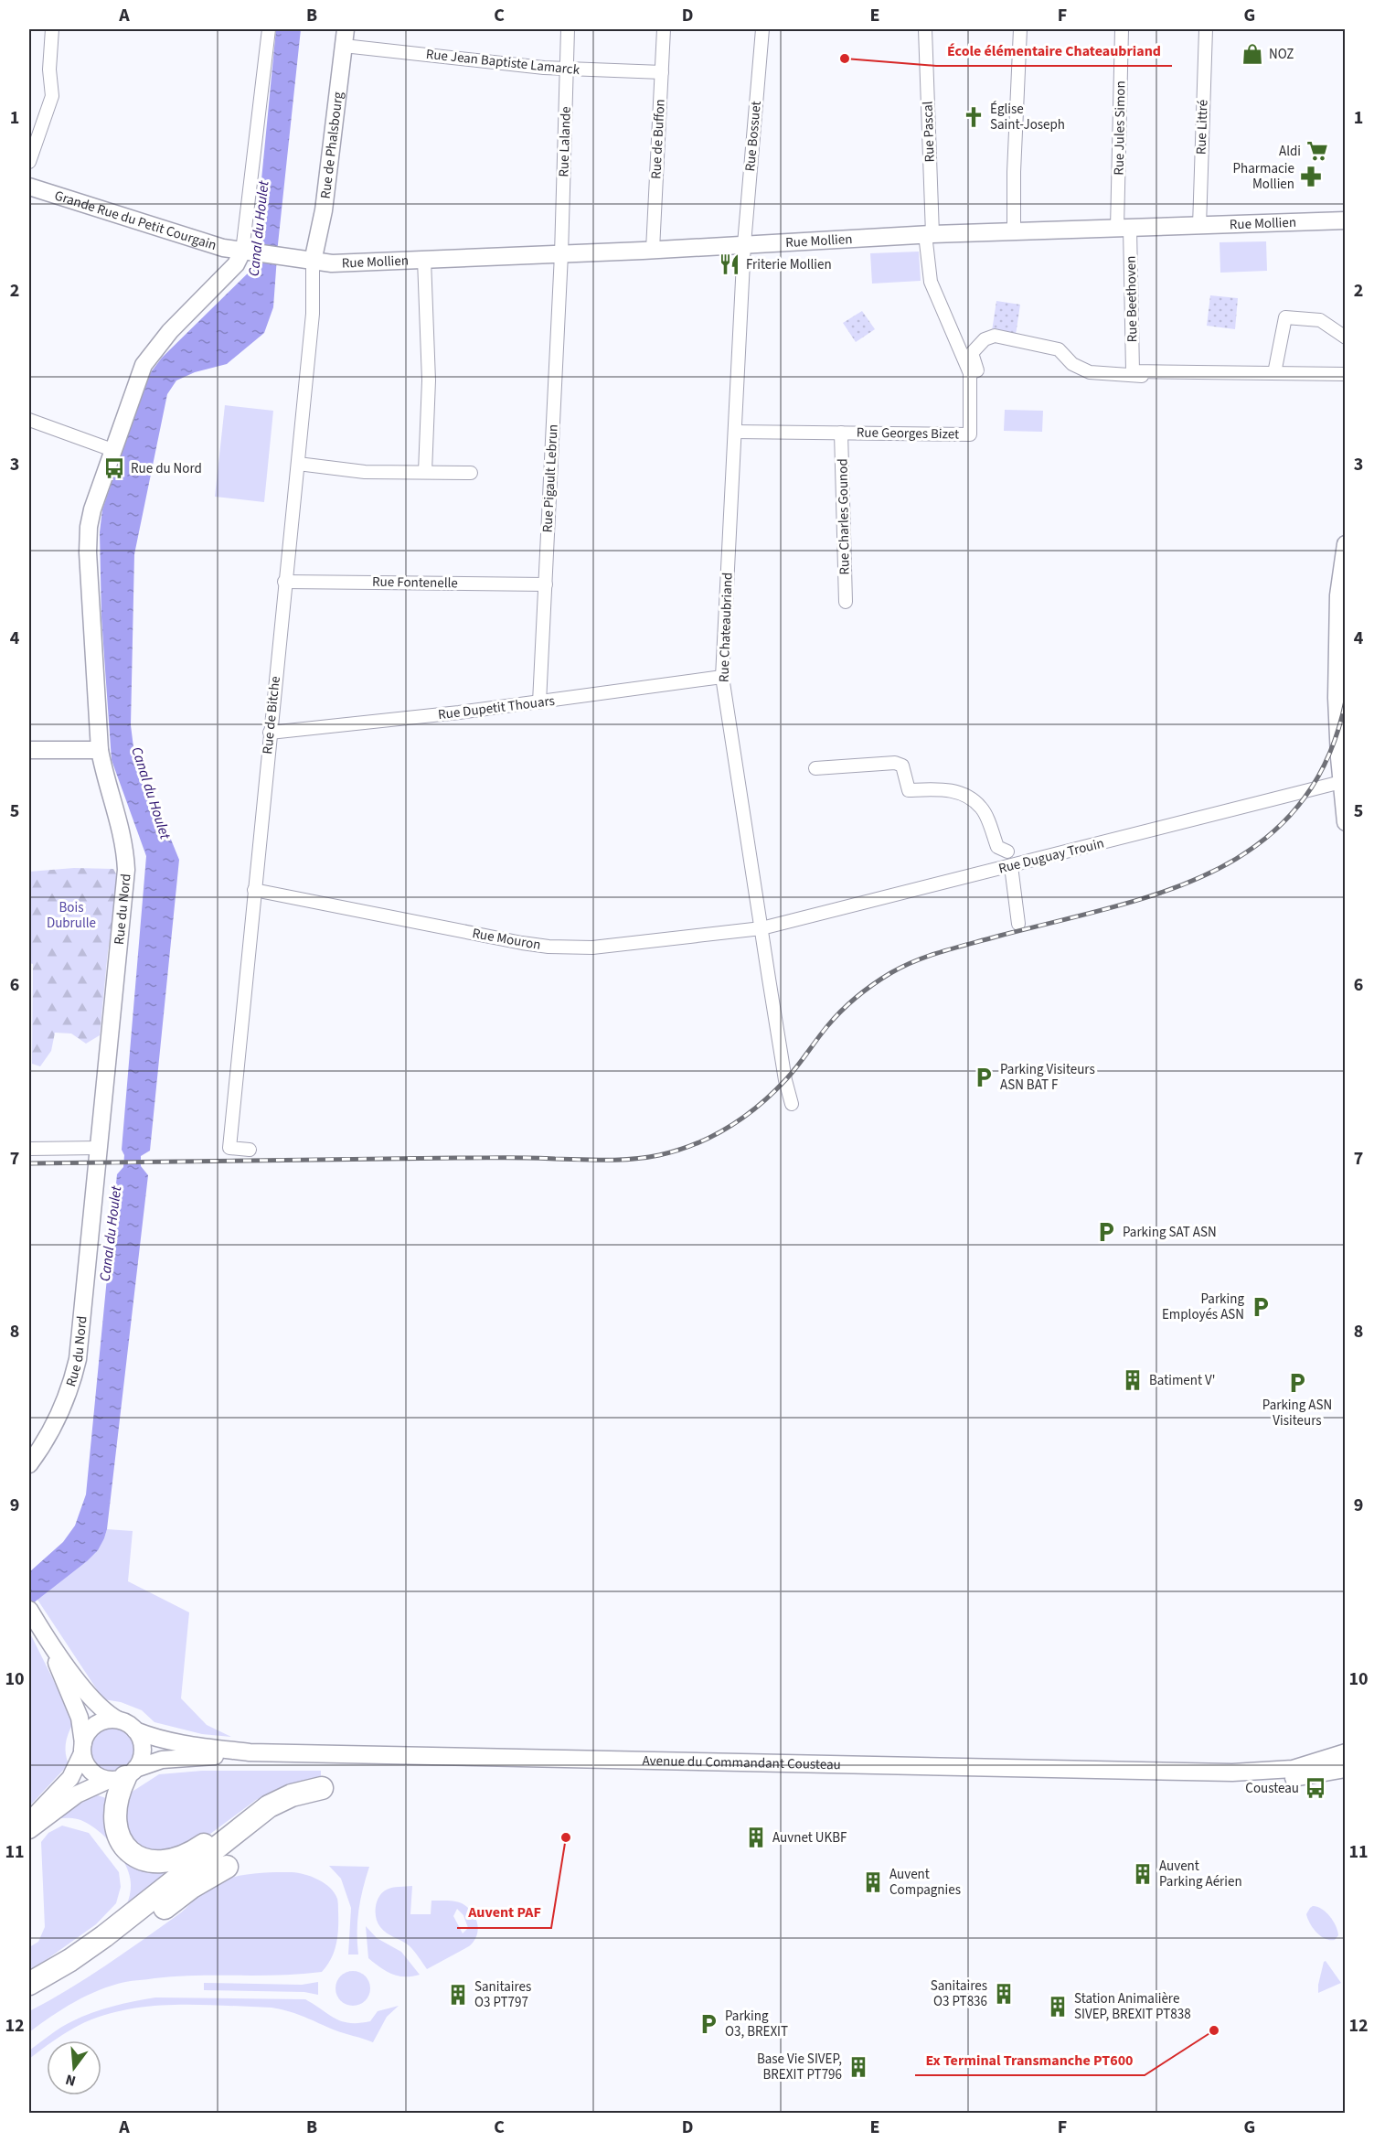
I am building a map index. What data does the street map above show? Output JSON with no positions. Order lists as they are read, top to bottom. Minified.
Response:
{"streets":{"street":["Rue Jean Baptiste Lamarck","Rue Littré","Rue Jules Simon","Rue Pascal","Rue Bossuet","Rue de Buffon","Rue Lalande","Rue de Phalsbourg","Grande Rue du Petit Courgain","Rue Mollien","Rue Beethoven","Rue Georges Bizet","Rue Pigault Lebrun","Rue Charles Gounod","Rue Fontenelle","Rue Chateaubriand","Rue Dupetit Thouars","Rue de Bitche","Rue Duguay Trouin","Rue du Nord","Rue Mouron","Avenue du Commandant Cousteau"]},"crossings":[["Rue Jean Baptiste Lamarck","Rue de Buffon"],["Rue Jean Baptiste Lamarck","Rue Lalande"],["Rue Jean Baptiste Lamarck","Rue de Phalsbourg"],["Rue Littré","Rue Mollien"],["Rue Jules Simon","Rue Mollien"],["Rue Jules Simon","Rue Beethoven"],["Rue Pascal","Rue Mollien"],["Rue Pascal","Rue Georges Bizet"],["Rue Bossuet","Rue Mollien"],["Rue Bossuet","Rue Chateaubriand"],["Rue de Buffon","Rue Mollien"],["Rue Lalande","Rue Mollien"],["Rue Lalande","Rue Pigault Lebrun"],["Rue de Phalsbourg","Rue Mollien"],["Rue de Phalsbourg","Rue de Bitche"],["Grande Rue du Petit Courgain","Rue Mollien"],["Grande Rue du Petit Courgain","Rue du Nord"],["Rue Mollien","Rue Beethoven"],["Rue Mollien","Rue Georges Bizet"],["Rue Mollien","Rue Pigault Lebrun"],["Rue Mollien","Rue Chateaubriand"],["Rue Mollien","Rue de Bitche"],["Rue Georges Bizet","Rue Charles Gounod"],["Rue Georges Bizet","Rue Chateaubriand"],["Rue Pigault Lebrun","Rue Fontenelle"],["Rue Pigault Lebrun","Rue Dupetit Thouars"],["Rue Fontenelle","Rue de Bitche"],["Rue Chateaubriand","Rue Dupetit Thouars"],["Rue Chateaubriand","Rue Duguay Trouin"],["Rue Chateaubriand","Rue Mouron"],["Rue Dupetit Thouars","Rue de Bitche"],["Rue de Bitche","Rue Mouron"],["Rue Duguay Trouin","Rue Mouron"]],"water":["Canal du Houlet"],"parks":["Bois Dubrulle"],"places":{"shop":["NOZ"],"other":["École élémentaire Chateaubriand","Auvent PAF","Ex Terminal Transmanche PT600"],"church":["Église Saint-Joseph"],"supermarket":["Aldi"],"pharmacy":["Pharmacie Mollien"],"restaurant":["Friterie Mollien"],"bus stop":["Rue du Nord","Cousteau"],"parking":["Parking Visiteurs ASN BAT F","Parking SAT ASN","Parking Employés ASN","Parking ASN Visiteurs","Parking O3, BREXIT"],"building":["Batiment V'","Auvnet UKBF","Auvent Parking Aérien","Auvent Compagnies","Sanitaires O3 PT836","Sanitaires O3 PT797","Station Animalière SIVEP, BREXIT PT838","Base Vie SIVEP, BREXIT PT796"]},"north":"bottom","grid":{"columns":["A","B","C","D","E","F","G"],"rows":["1","2","3","4","5","6","7","8","9","10","11","12"]}}
